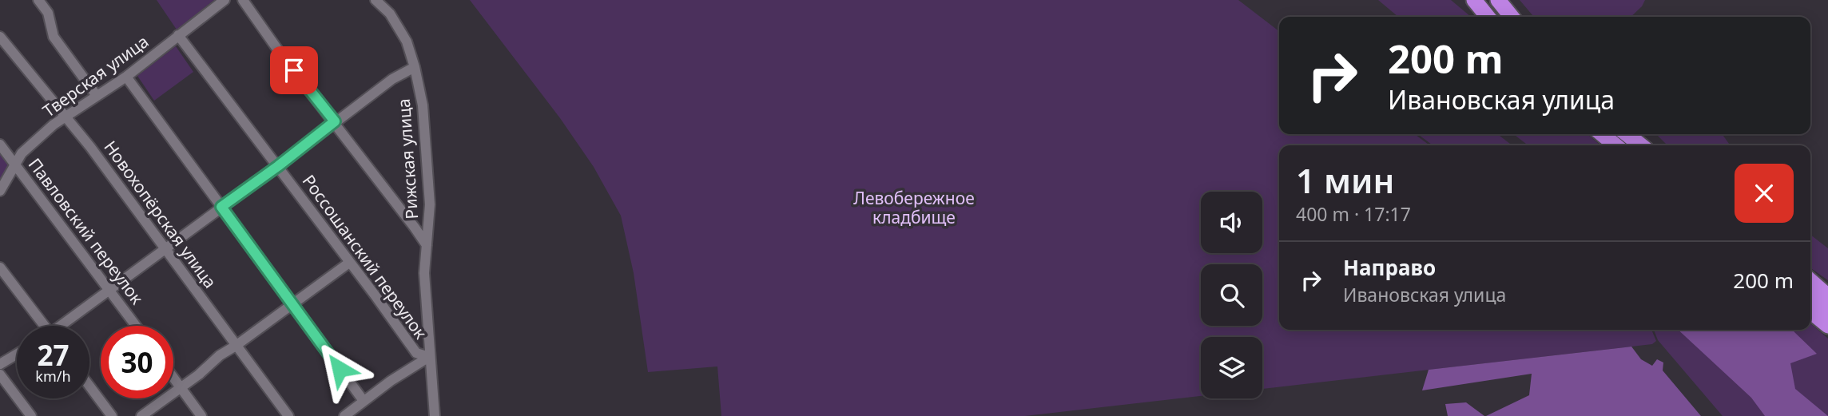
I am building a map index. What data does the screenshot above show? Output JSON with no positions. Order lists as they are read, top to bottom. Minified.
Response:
{"streets":{"street":["Тверская улица","Рижская улица","Новохопёрская улица","Павловский переулок","Россошанский переулок"]},"crossings":[["Тверская улица","Новохопёрская улица"],["Тверская улица","Павловский переулок"],["Тверская улица","Россошанский переулок"],["Рижская улица","Россошанский переулок"]],"parks":["Левобережное кладбище"],"page":{"turn":["200 m","Ивановская улица"],"heading":["1 мин","400 m · 17:17"],"list":[{"name":"Направо","note":"Ивановская улица","value":"200 m"}],"speed":"27 km/h","limit":"30"}}
